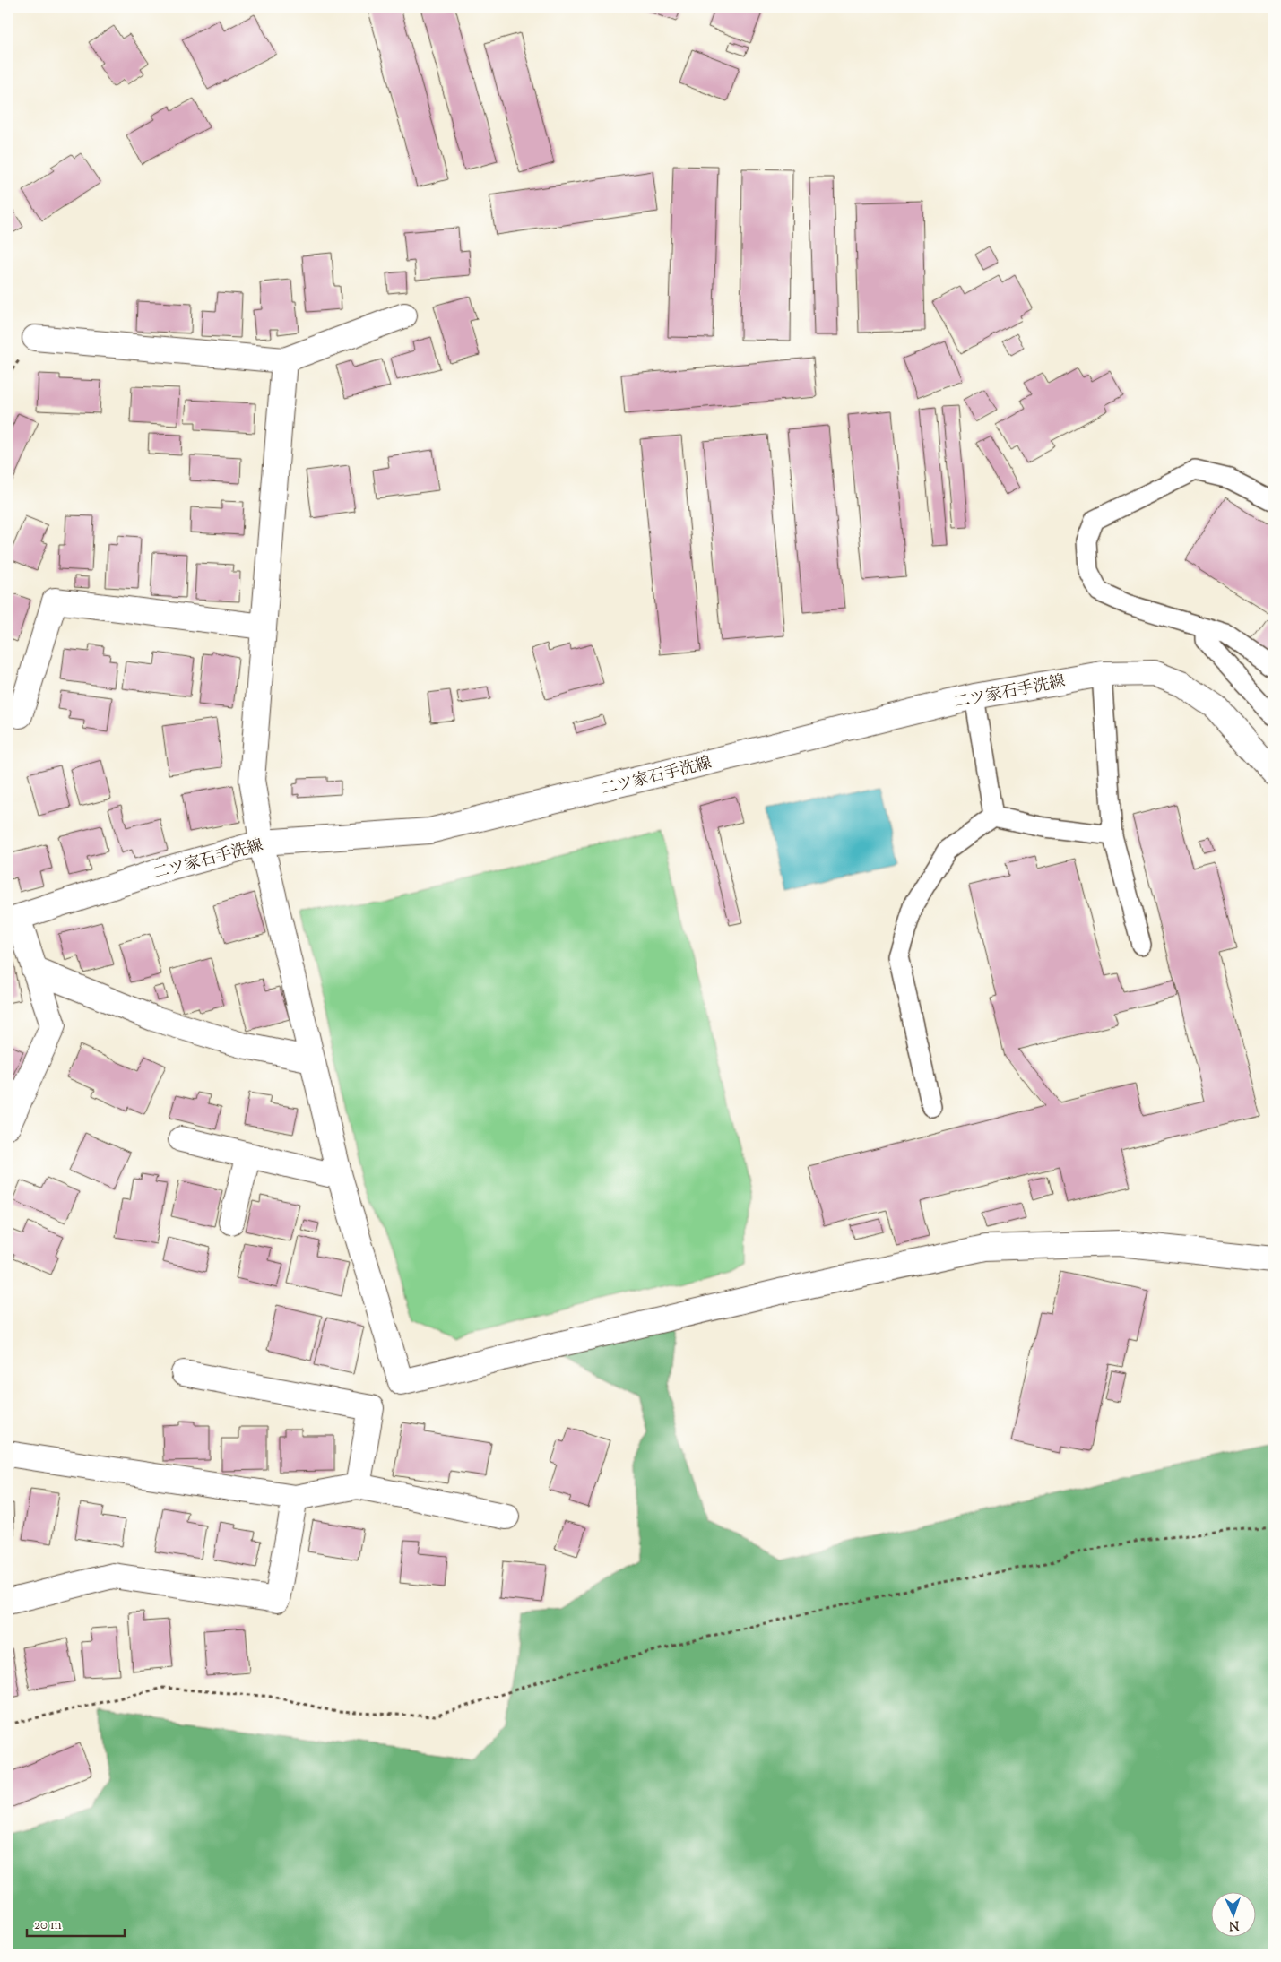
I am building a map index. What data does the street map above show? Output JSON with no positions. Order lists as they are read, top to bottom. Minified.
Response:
{"streets":{"street":["二ツ家石手洗線"]},"scale_bar":"20 m","north":"bottom"}
